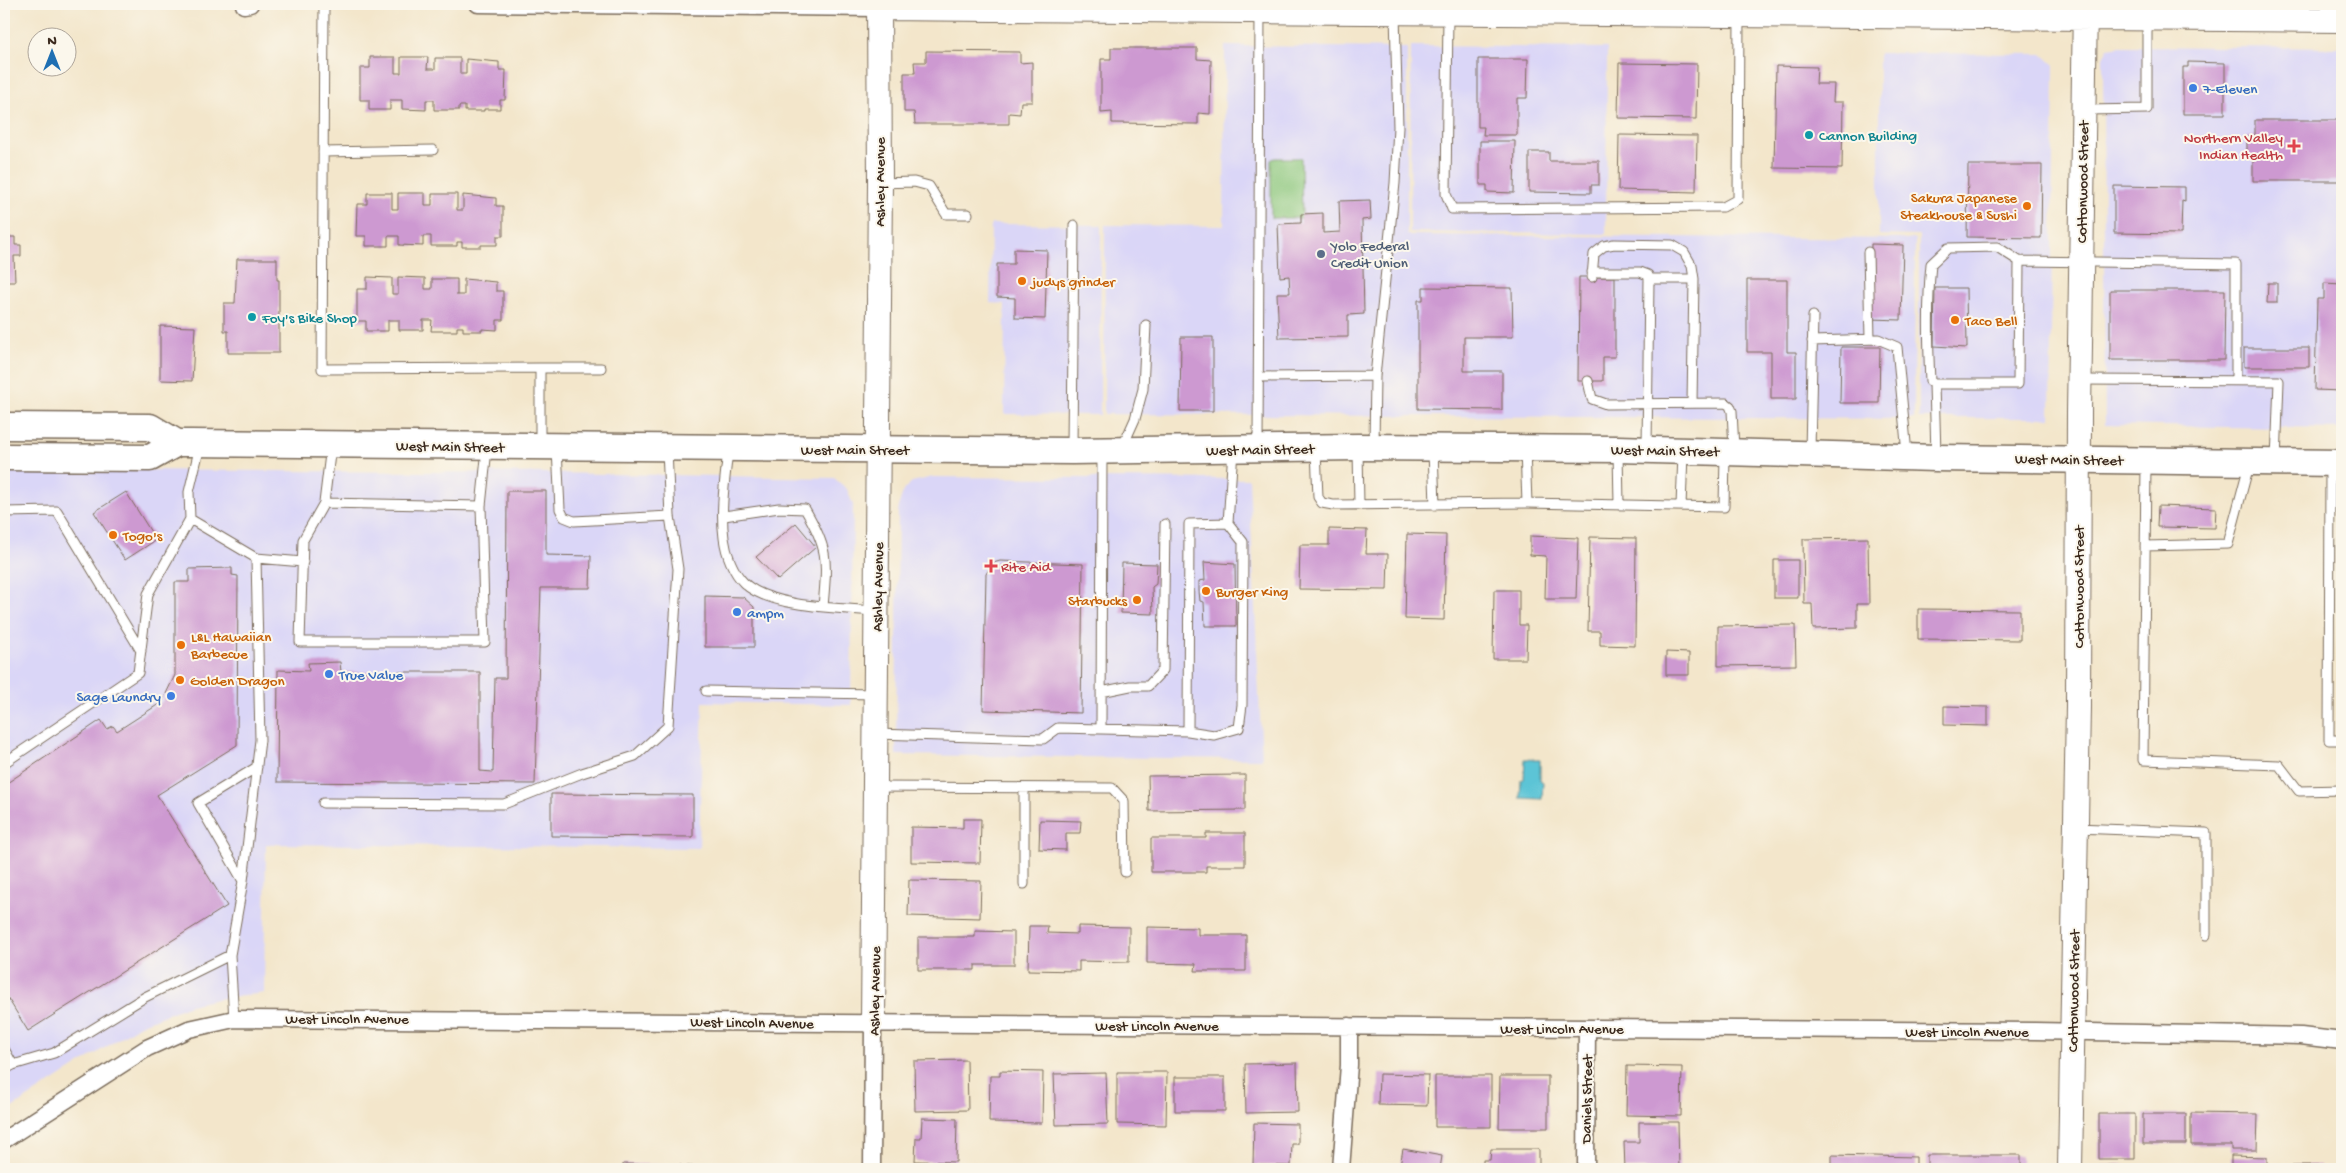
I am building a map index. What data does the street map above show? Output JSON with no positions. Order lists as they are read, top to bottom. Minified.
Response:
{"streets":{"main road":["West Main Street"],"street":["Ashley Avenue","Cottonwood Street","West Lincoln Avenue","Daniels Street"]},"crossings":[["Ashley Avenue","West Main Street"],["Ashley Avenue","West Lincoln Avenue"],["Cottonwood Street","West Main Street"],["Cottonwood Street","West Lincoln Avenue"],["West Lincoln Avenue","Daniels Street"]],"places":{"other":["7-Eleven","Cannon Building","Sakura Japanese Steakhouse & Sushi","Yolo Federal Credit Union","judys grinder","Foy's Bike Shop","Taco Bell","Togo's","Burger King","Starbucks","ampm","L&L Hawaiian Barbecue","True Value","Golden Dragon","Sage Laundry"],"health":["Northern Valley Indian Health","Rite Aid"]},"north":"top"}
